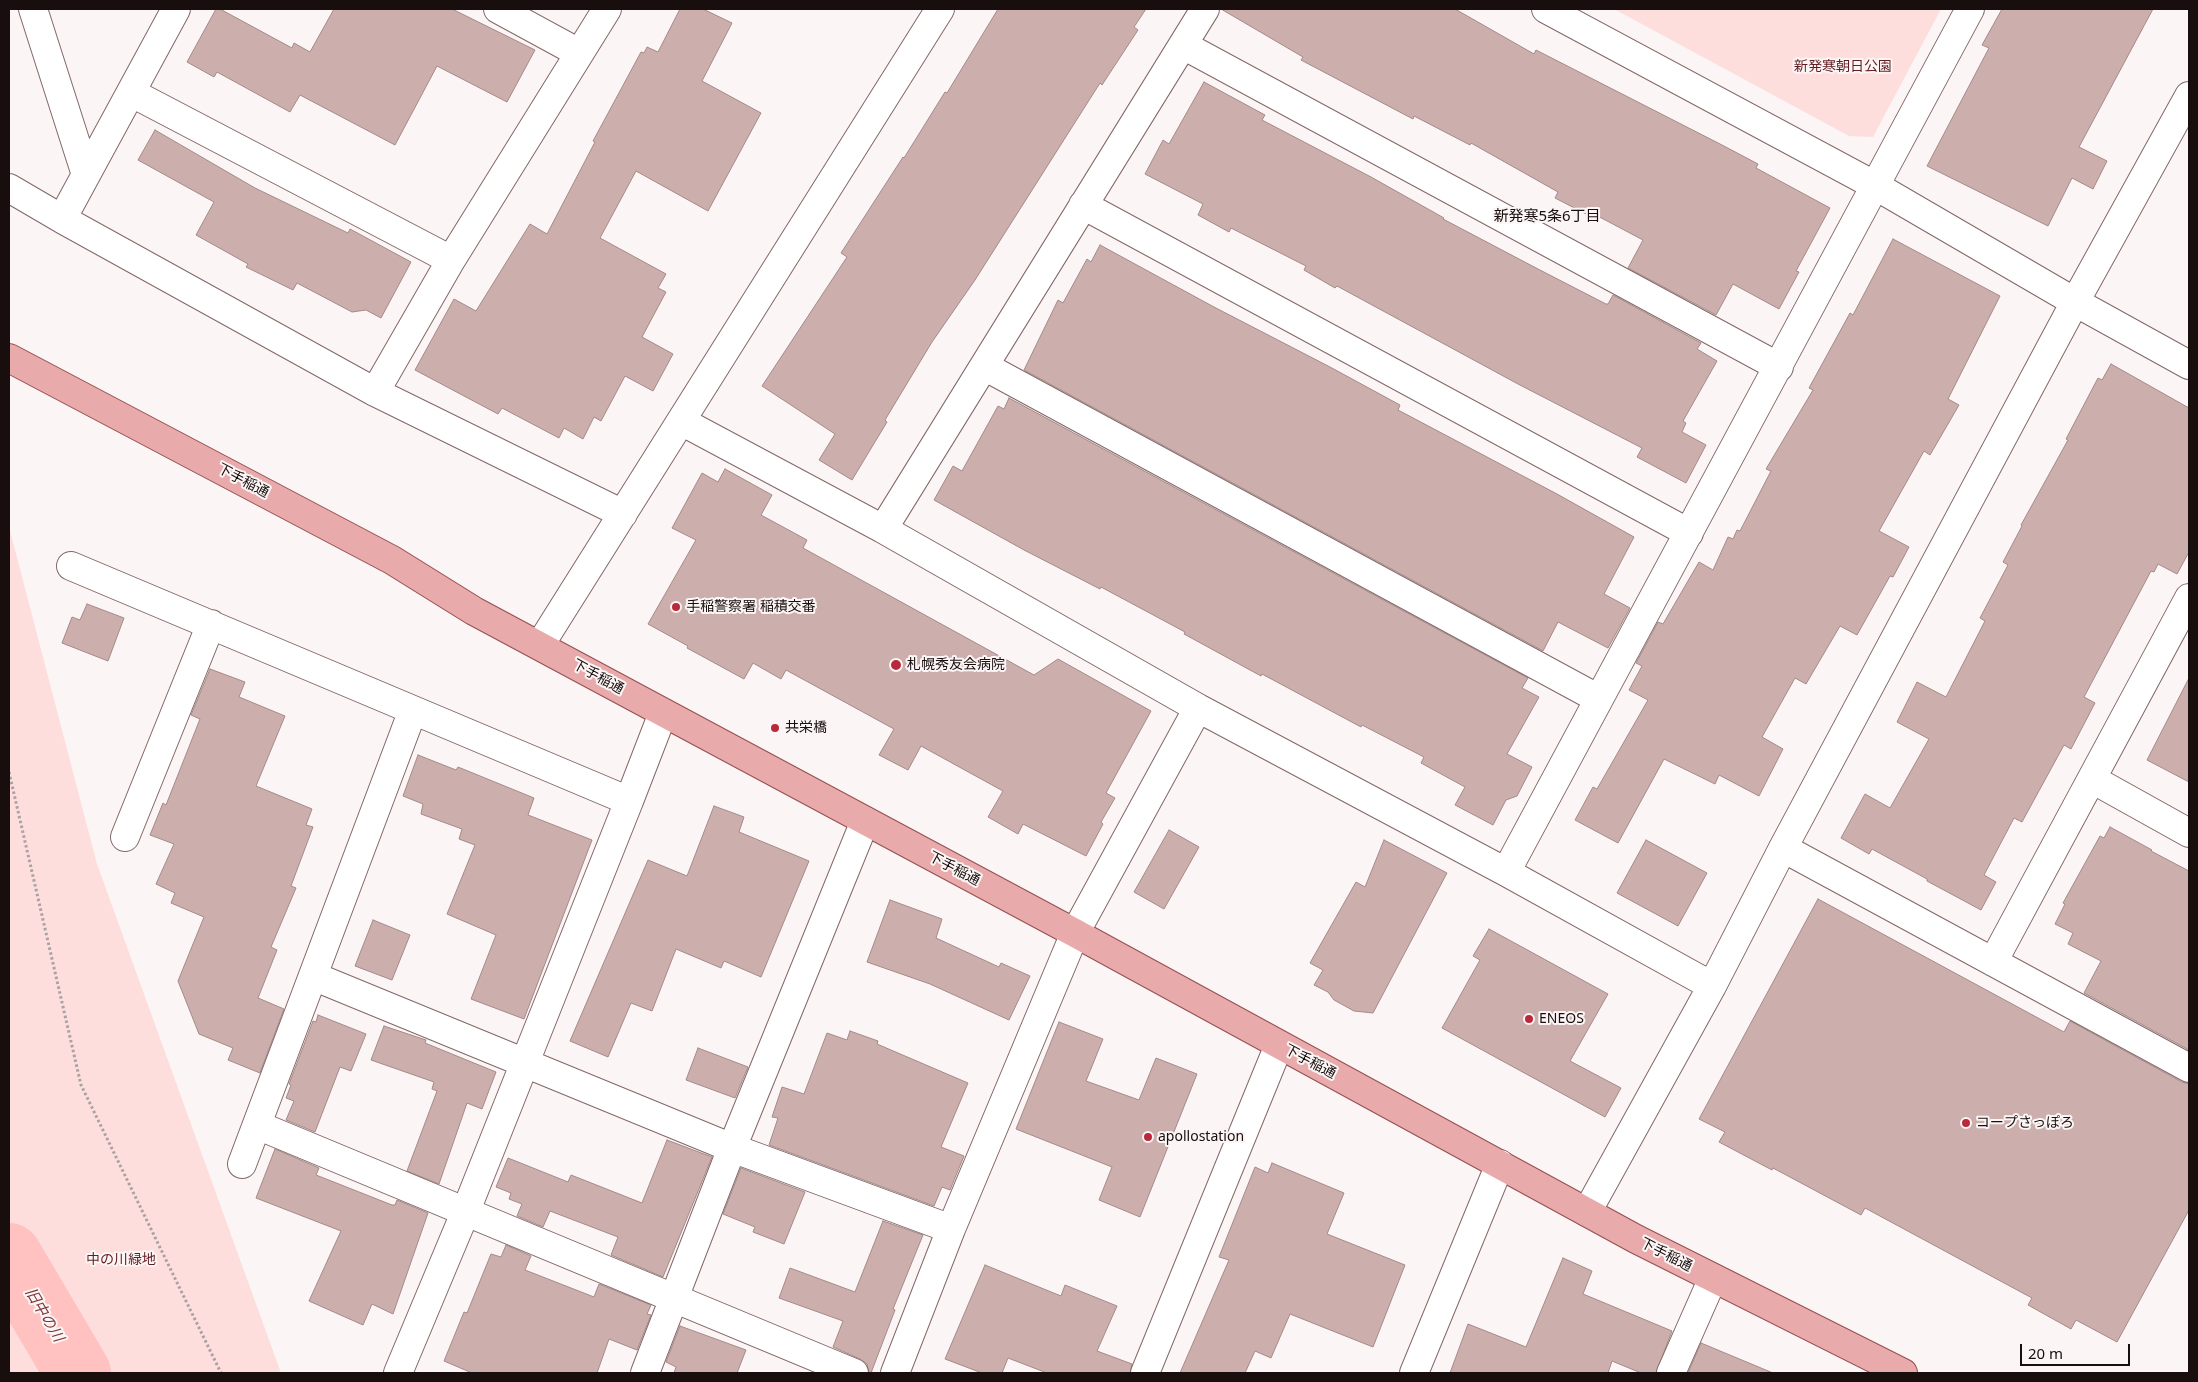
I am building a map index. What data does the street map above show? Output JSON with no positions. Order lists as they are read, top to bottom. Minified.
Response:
{"streets":{"main road":["下手稲通"]},"districts":["新発寒5条6丁目"],"water":["旧中の川"],"parks":["新発寒朝日公園","中の川緑地"],"places":["手稲警察署 稲積交番","札幌秀友会病院","共栄橋","ENEOS","コープさっぽろ","apollostation"],"scale_bar":"20 m"}
